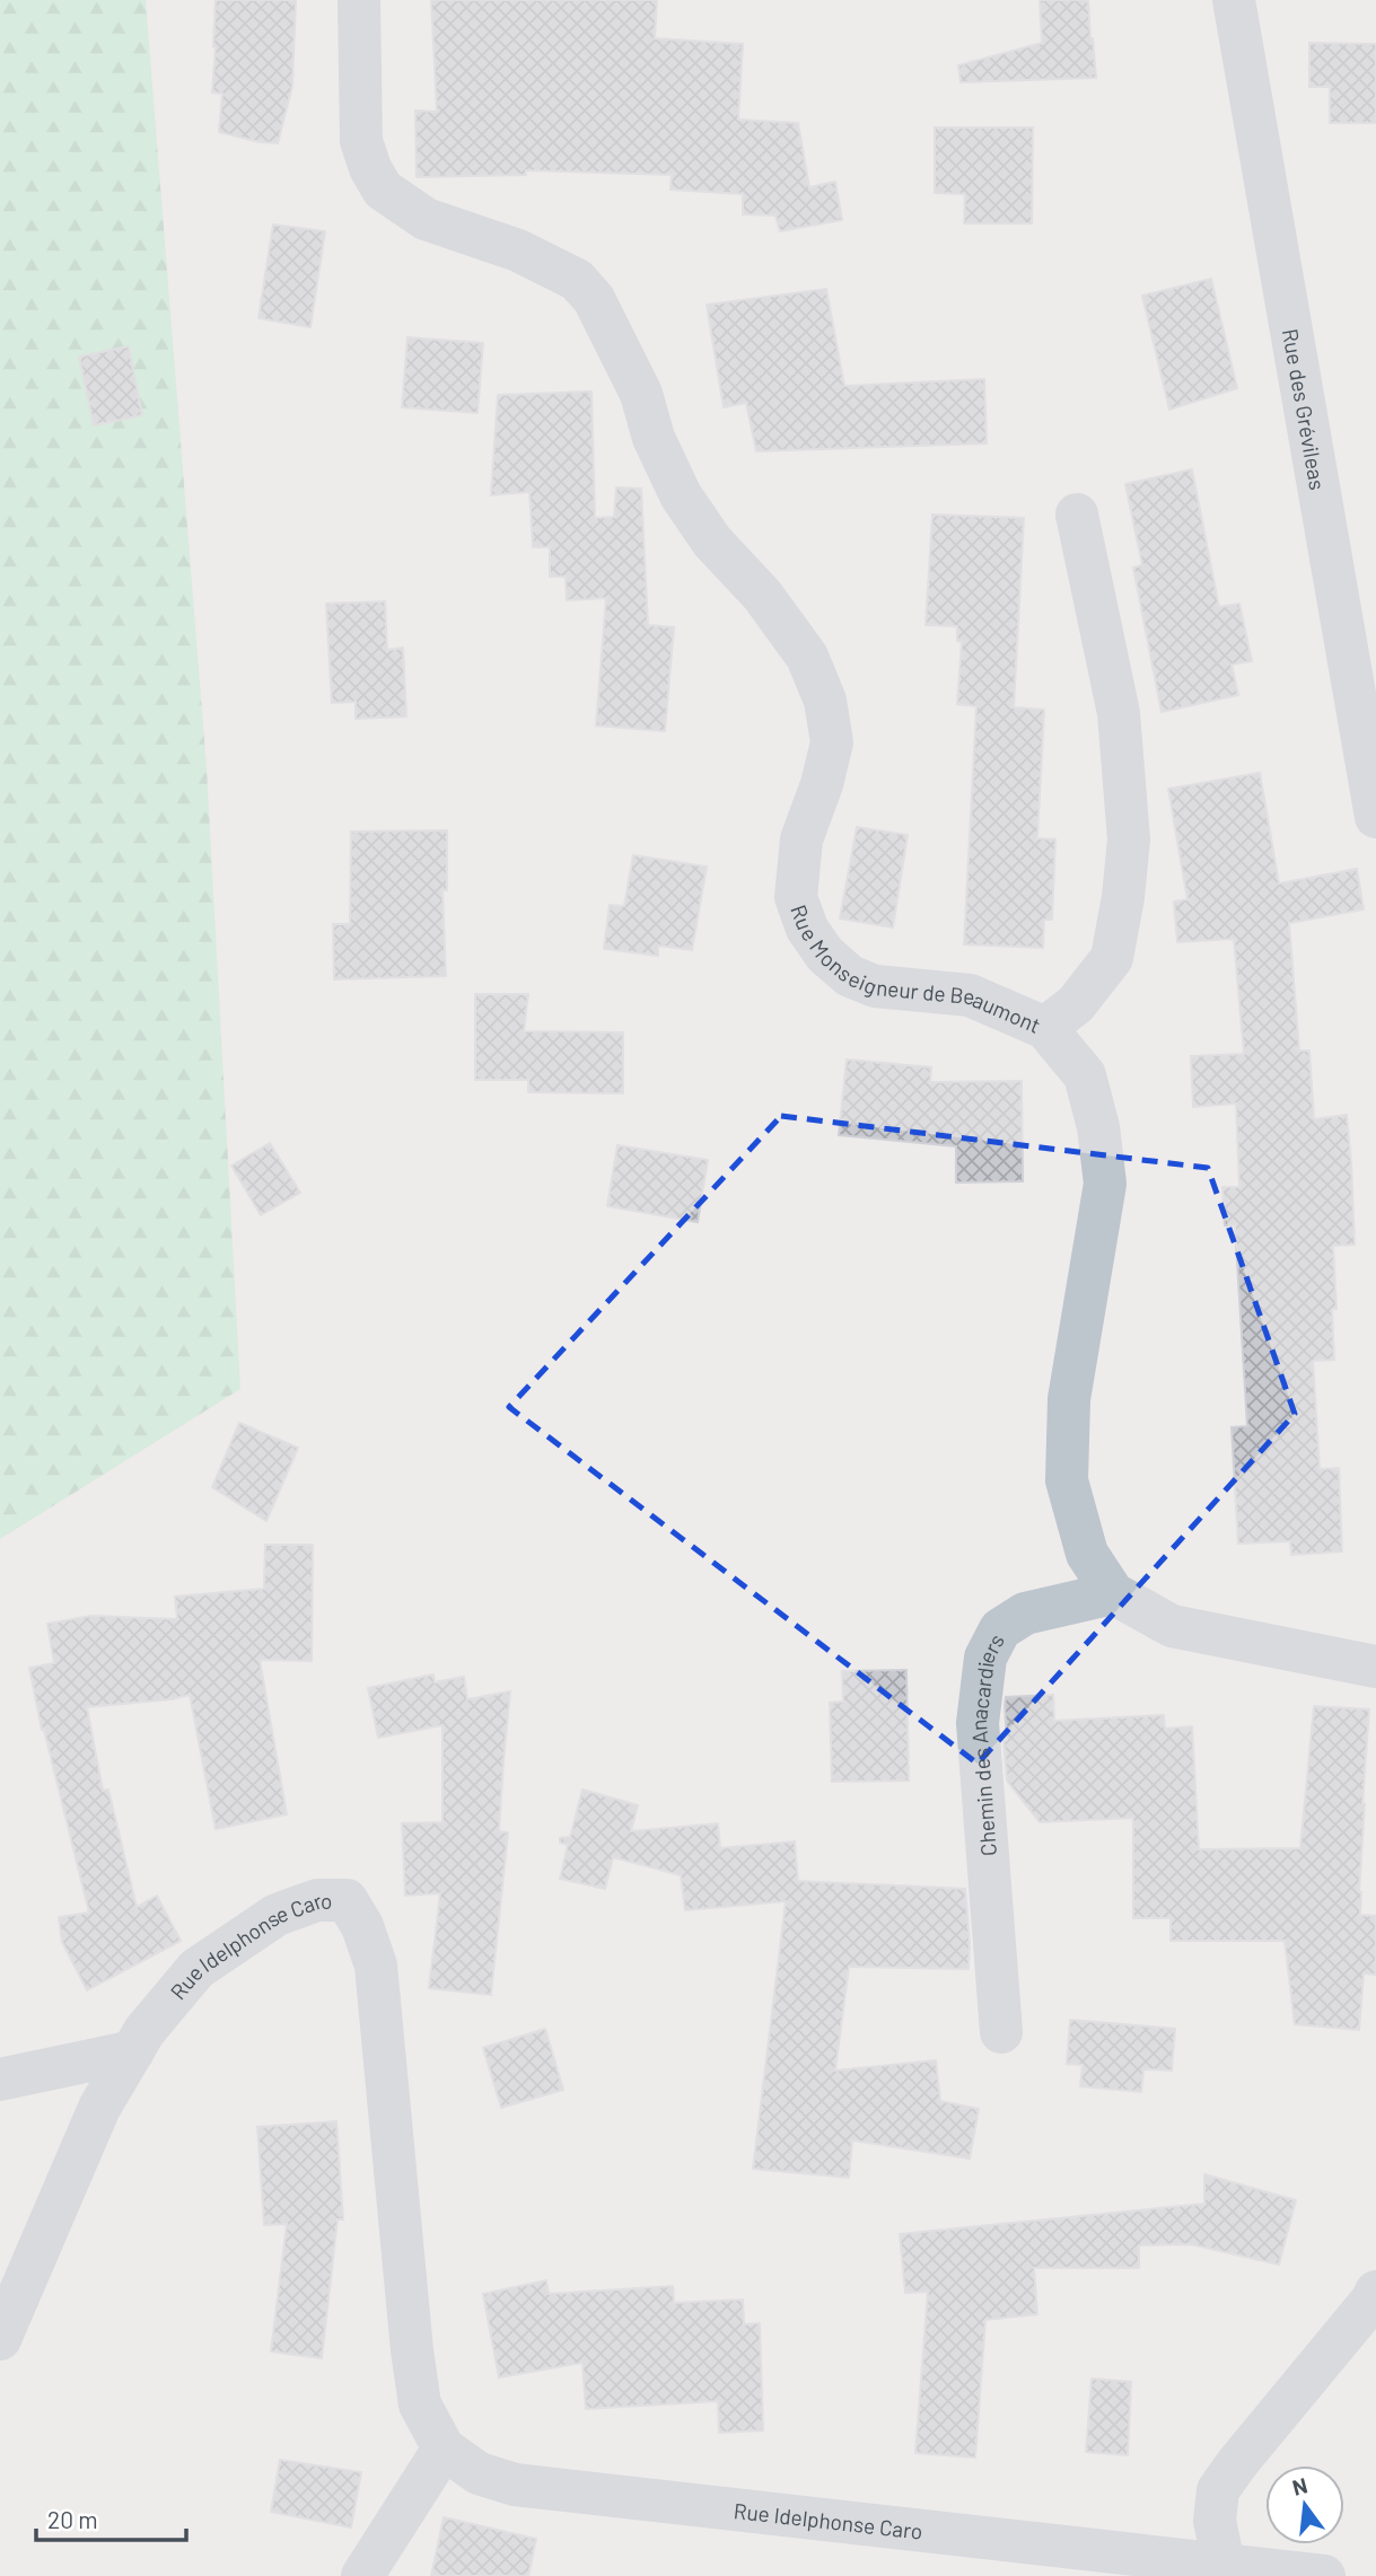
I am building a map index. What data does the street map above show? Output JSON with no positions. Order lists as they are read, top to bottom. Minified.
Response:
{"streets":{"street":["Rue des Grévileas","Rue Monseigneur de Beaumont","Chemin des Anacardiers","Rue Idelphonse Caro"]},"crossings":[["Rue Monseigneur de Beaumont","Chemin des Anacardiers"]],"scale_bar":"20 m","north":"top"}
